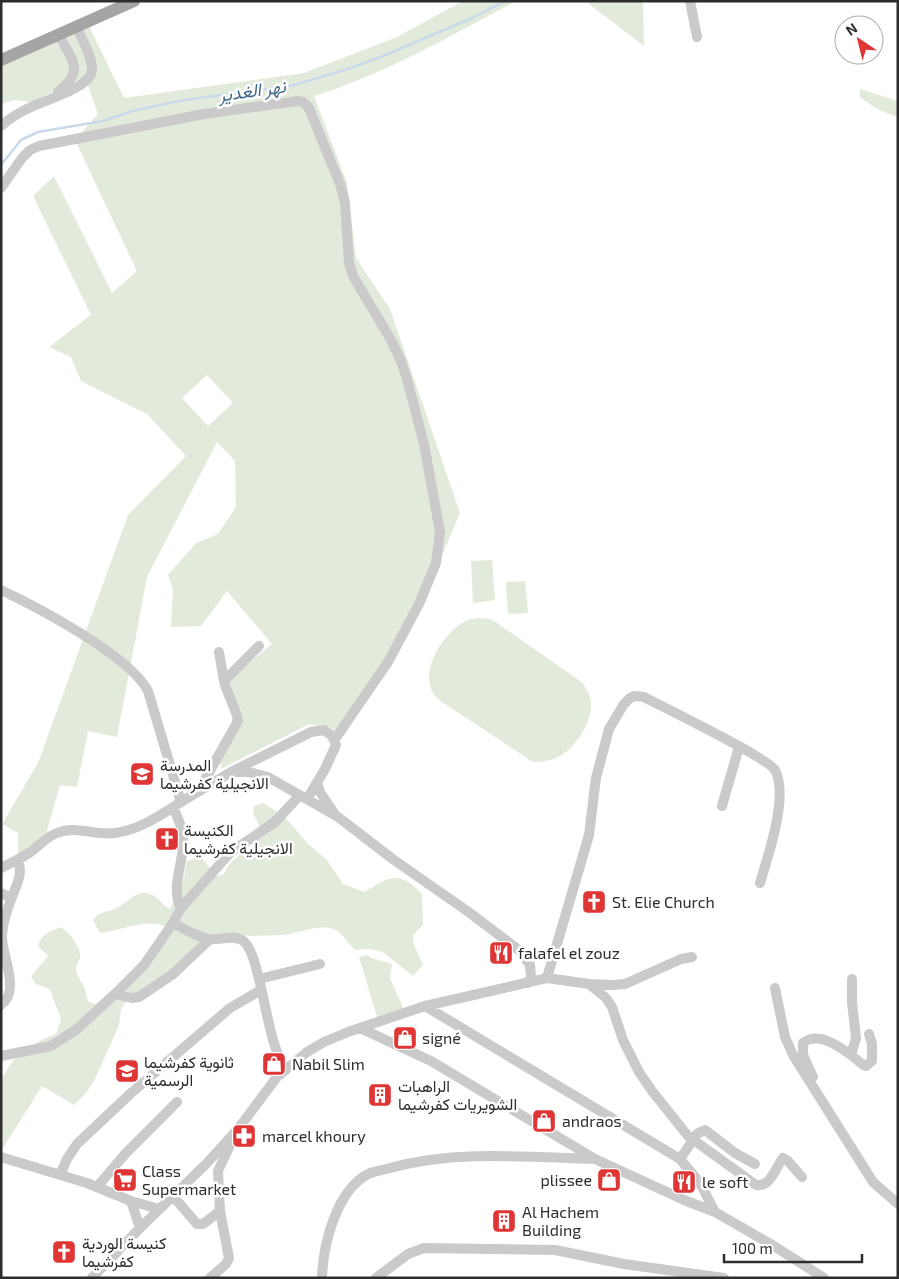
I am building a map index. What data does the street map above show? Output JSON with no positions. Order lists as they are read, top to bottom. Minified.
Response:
{"water":["نهر الغدير"],"places":{"school or university":["المدرسة الانجيلية كفرشيما","ثانوية كفرشيما الرسمية"],"church":["الكنيسة الانجيلية كفرشيما","St. Elie Church","كنيسة الوردية كفرشيما"],"restaurant":["falafel el zouz","le soft"],"shop":["signé","Nabil Slim","andraos","plissee"],"building":["الراهبات الشويريات كفرشيما","Al Hachem Building"],"pharmacy":["marcel khoury"],"supermarket":["Class Supermarket"]},"scale_bar":"100 m","north":"top left"}
